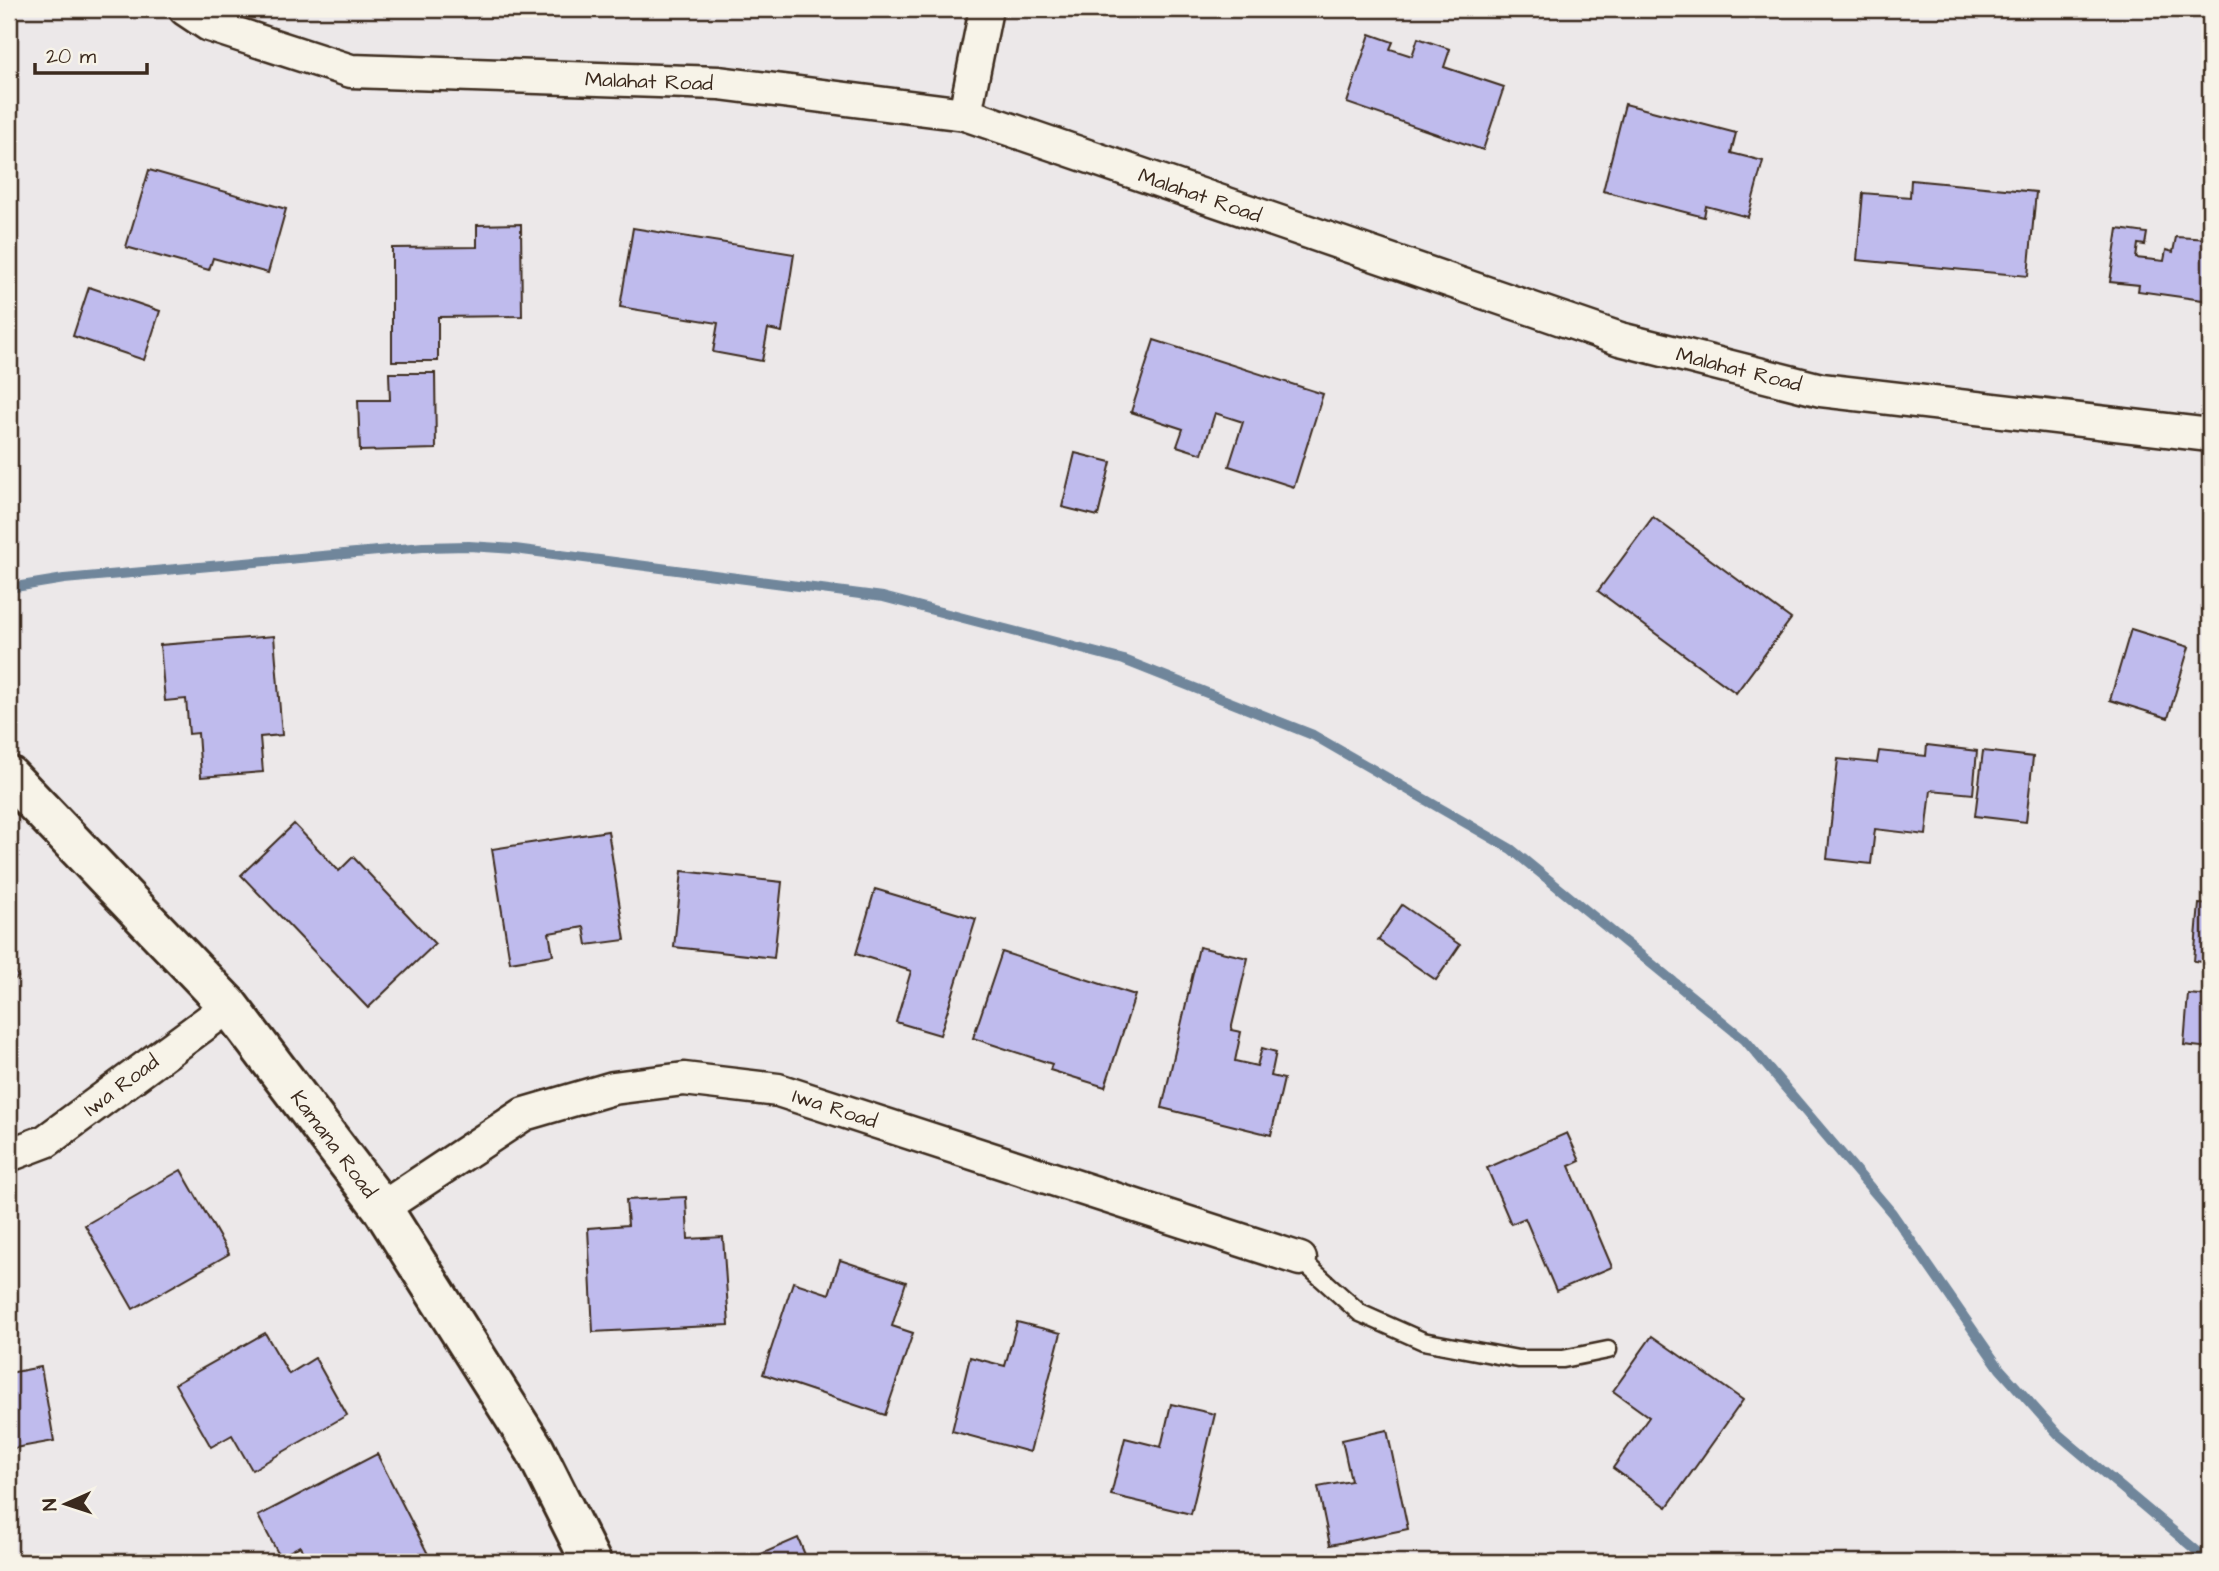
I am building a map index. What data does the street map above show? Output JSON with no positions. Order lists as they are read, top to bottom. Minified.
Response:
{"streets":{"street":["Malahat Road","Iwa Road","Kamana Road"]},"crossings":[["Iwa Road","Kamana Road"]],"scale_bar":"20 m","north":"left"}
